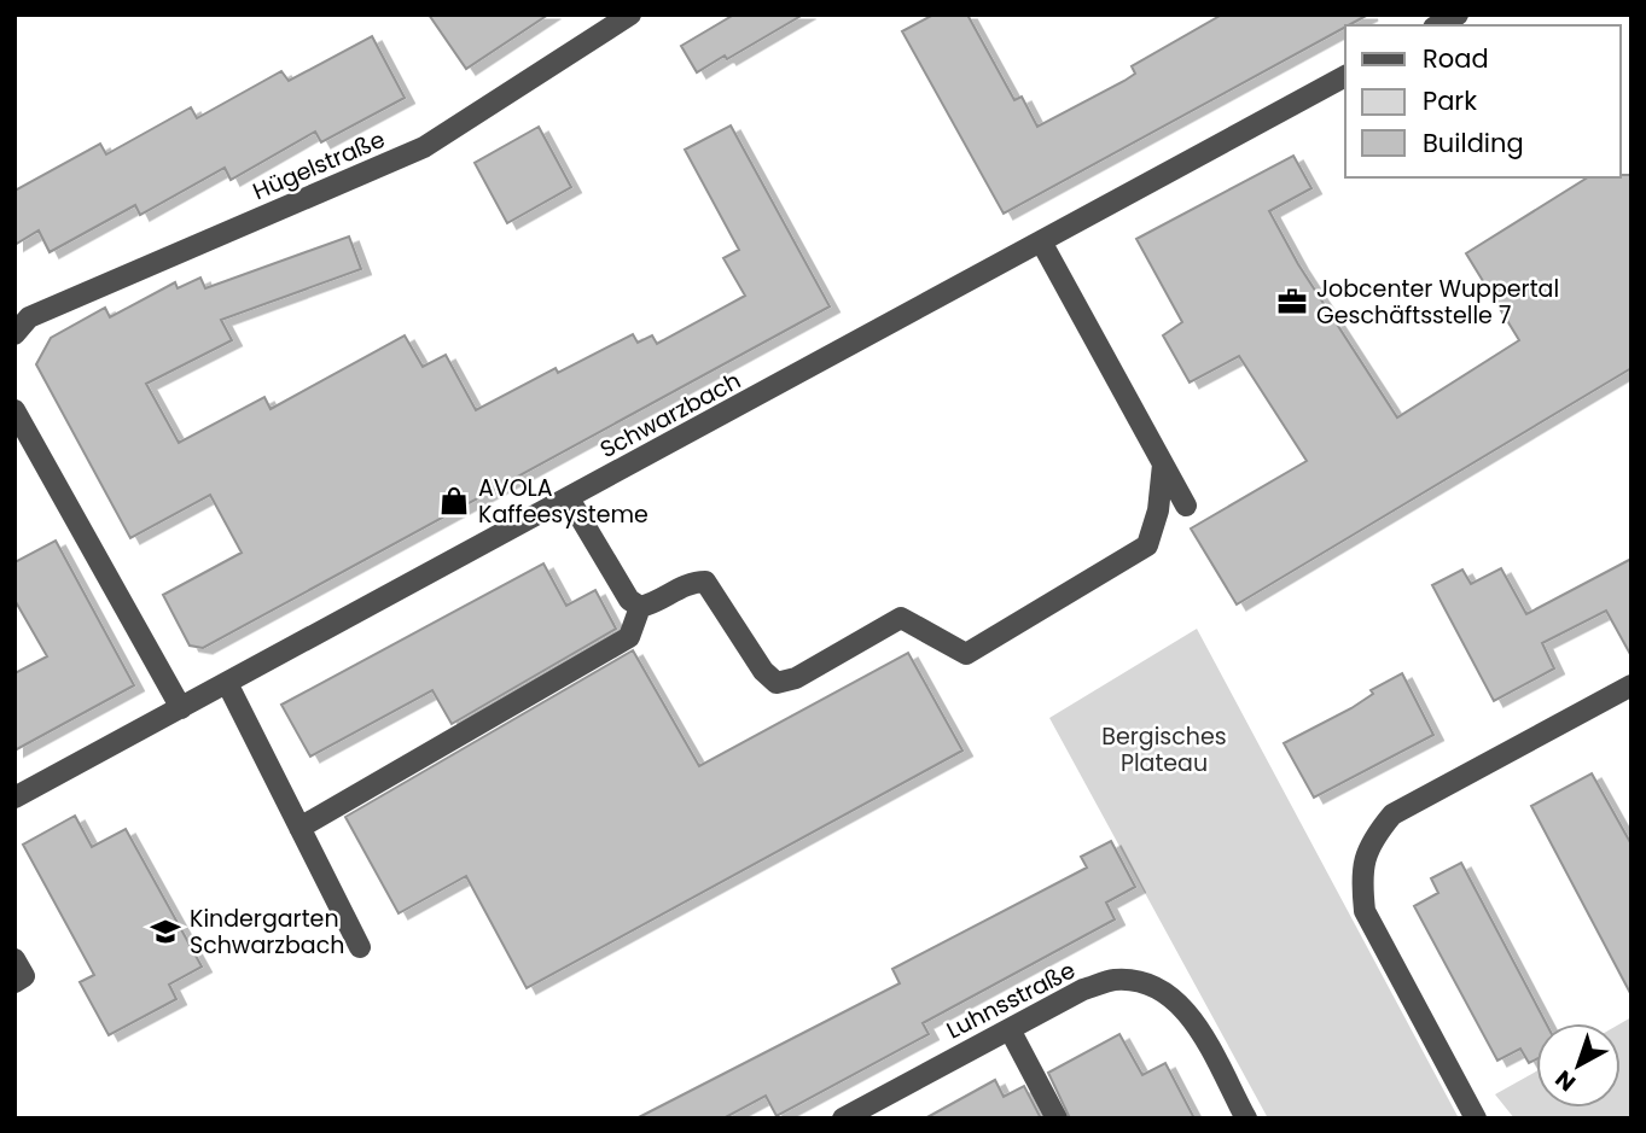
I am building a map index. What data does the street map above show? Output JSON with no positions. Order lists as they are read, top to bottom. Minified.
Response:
{"streets":{"street":["Hügelstraße","Schwarzbach","Luhnsstraße"]},"parks":["Bergisches Plateau"],"places":{"office":["Jobcenter Wuppertal Geschäftsstelle 7"],"shop":["AVOLA Kaffeesysteme"],"school or university":["Kindergarten Schwarzbach"]},"legend":["Road","Park","Building"],"north":"bottom left"}
